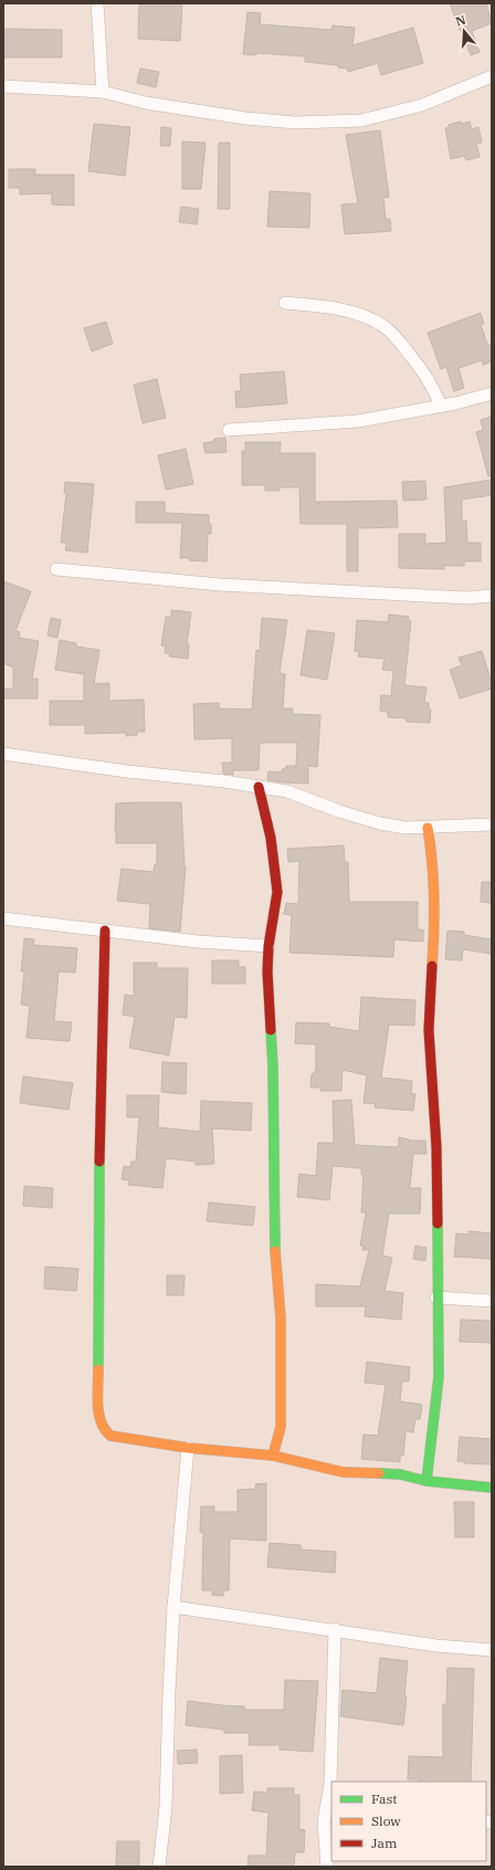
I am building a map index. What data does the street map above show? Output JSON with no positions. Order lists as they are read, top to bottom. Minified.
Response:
{"legend":["Fast","Slow","Jam"],"north":"top"}
